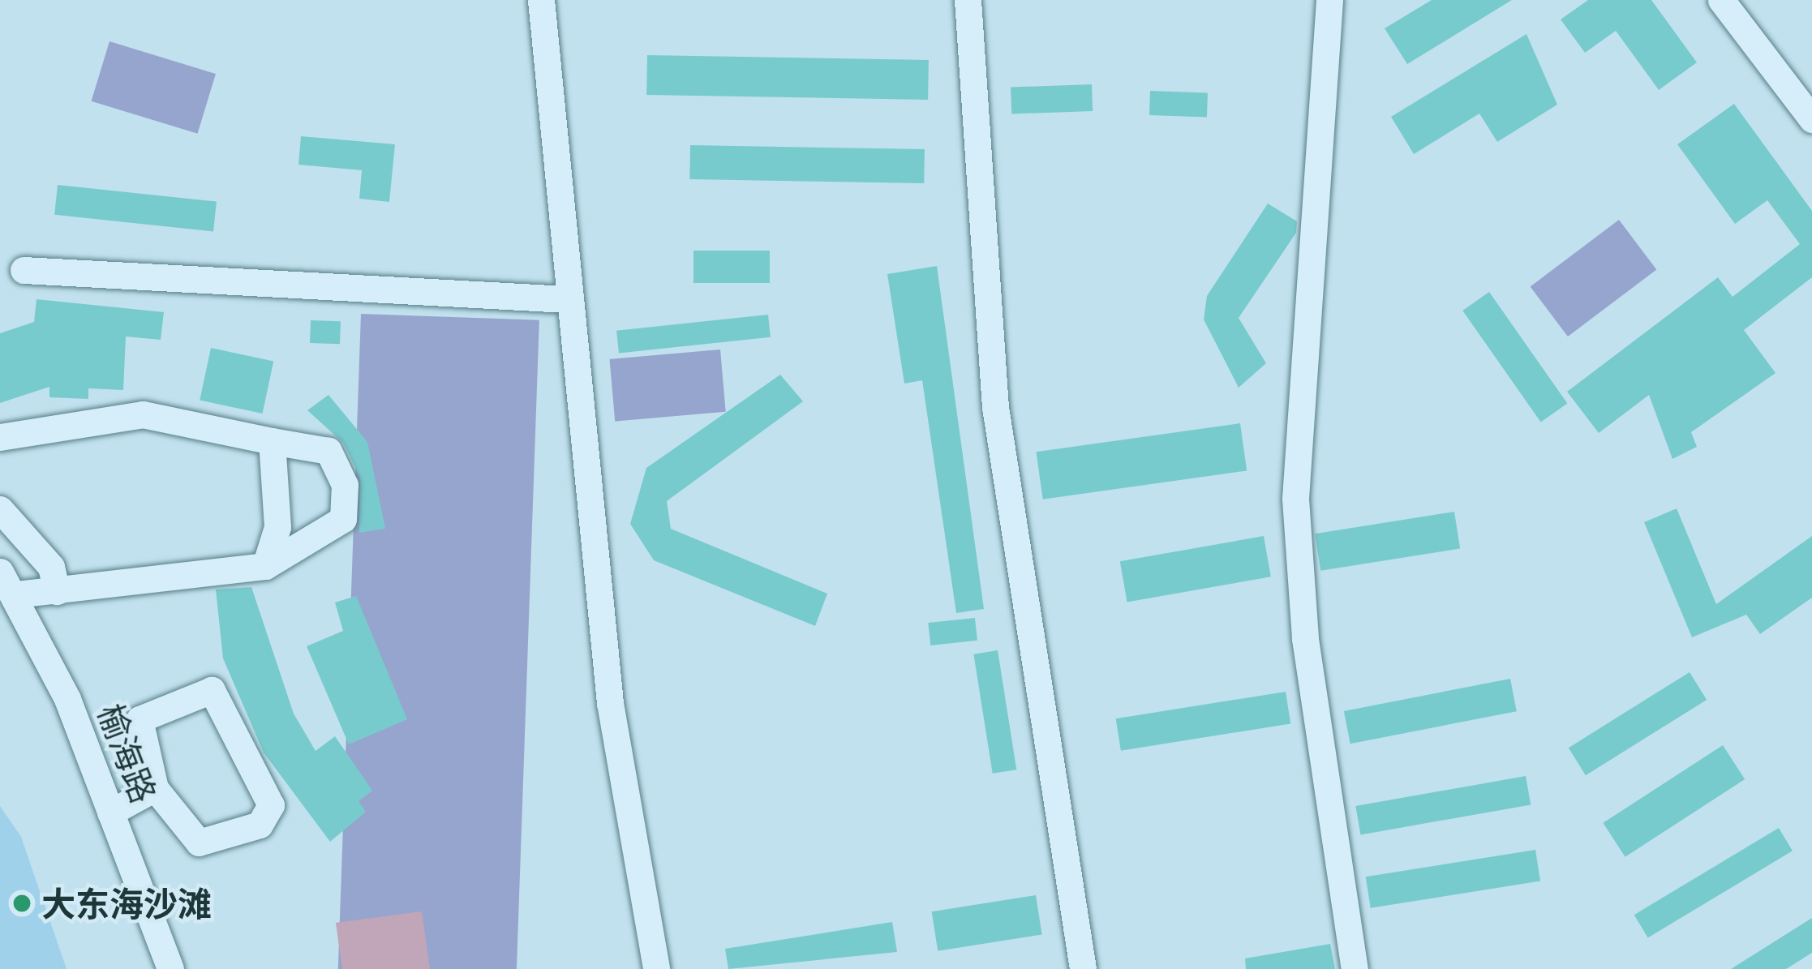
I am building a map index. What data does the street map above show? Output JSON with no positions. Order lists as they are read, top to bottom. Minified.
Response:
{"streets":{"street":["榆海路"]},"places":["大东海沙滩"]}
